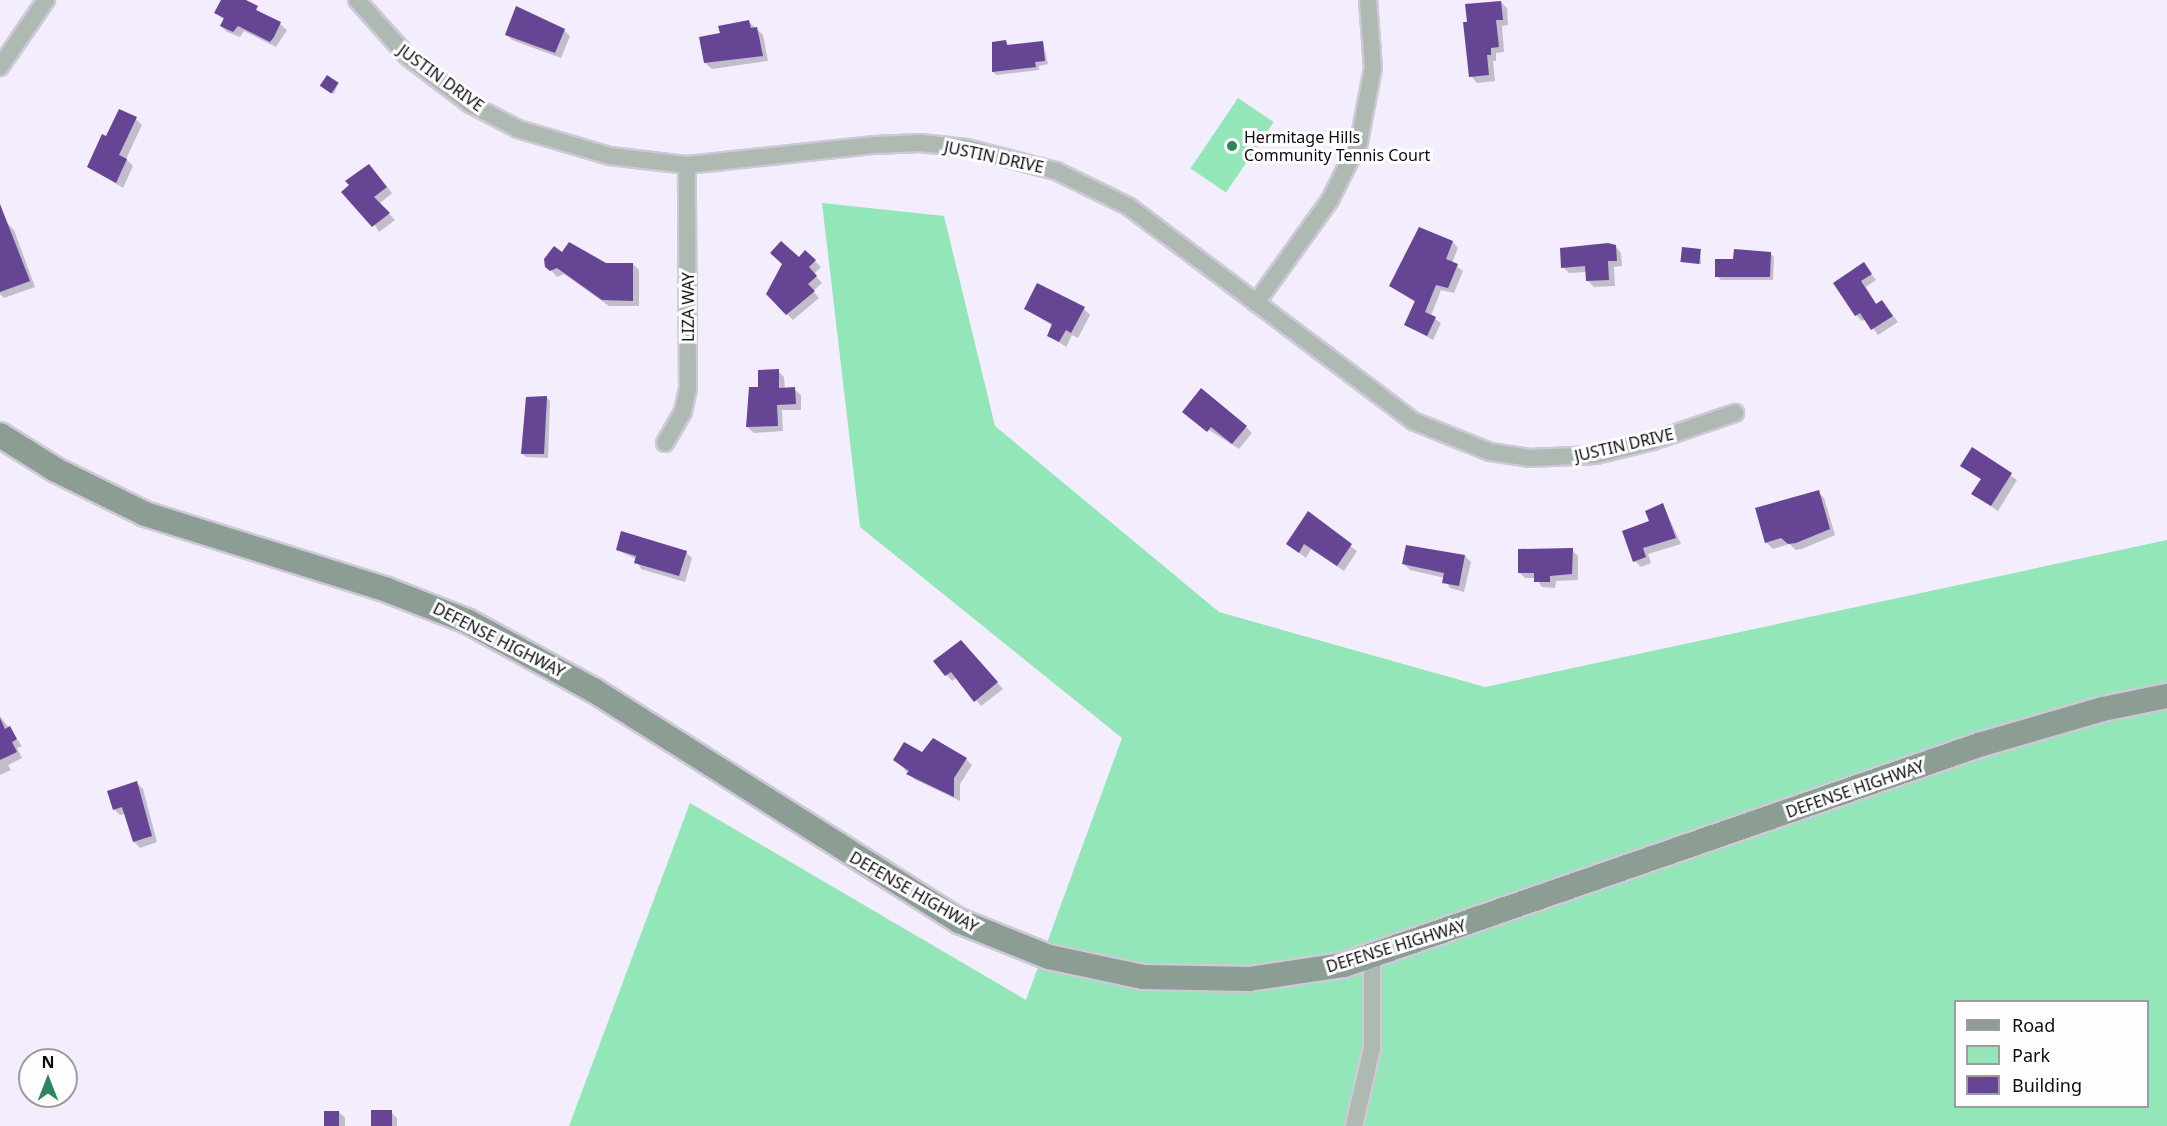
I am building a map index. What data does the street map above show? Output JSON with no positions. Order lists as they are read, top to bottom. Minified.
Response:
{"streets":{"main road":["DEFENSE HIGHWAY"],"street":["JUSTIN DRIVE","LIZA WAY"]},"crossings":[["JUSTIN DRIVE","LIZA WAY"]],"places":["Hermitage Hills Community Tennis Court"],"legend":["Road","Park","Building"],"north":"top"}
